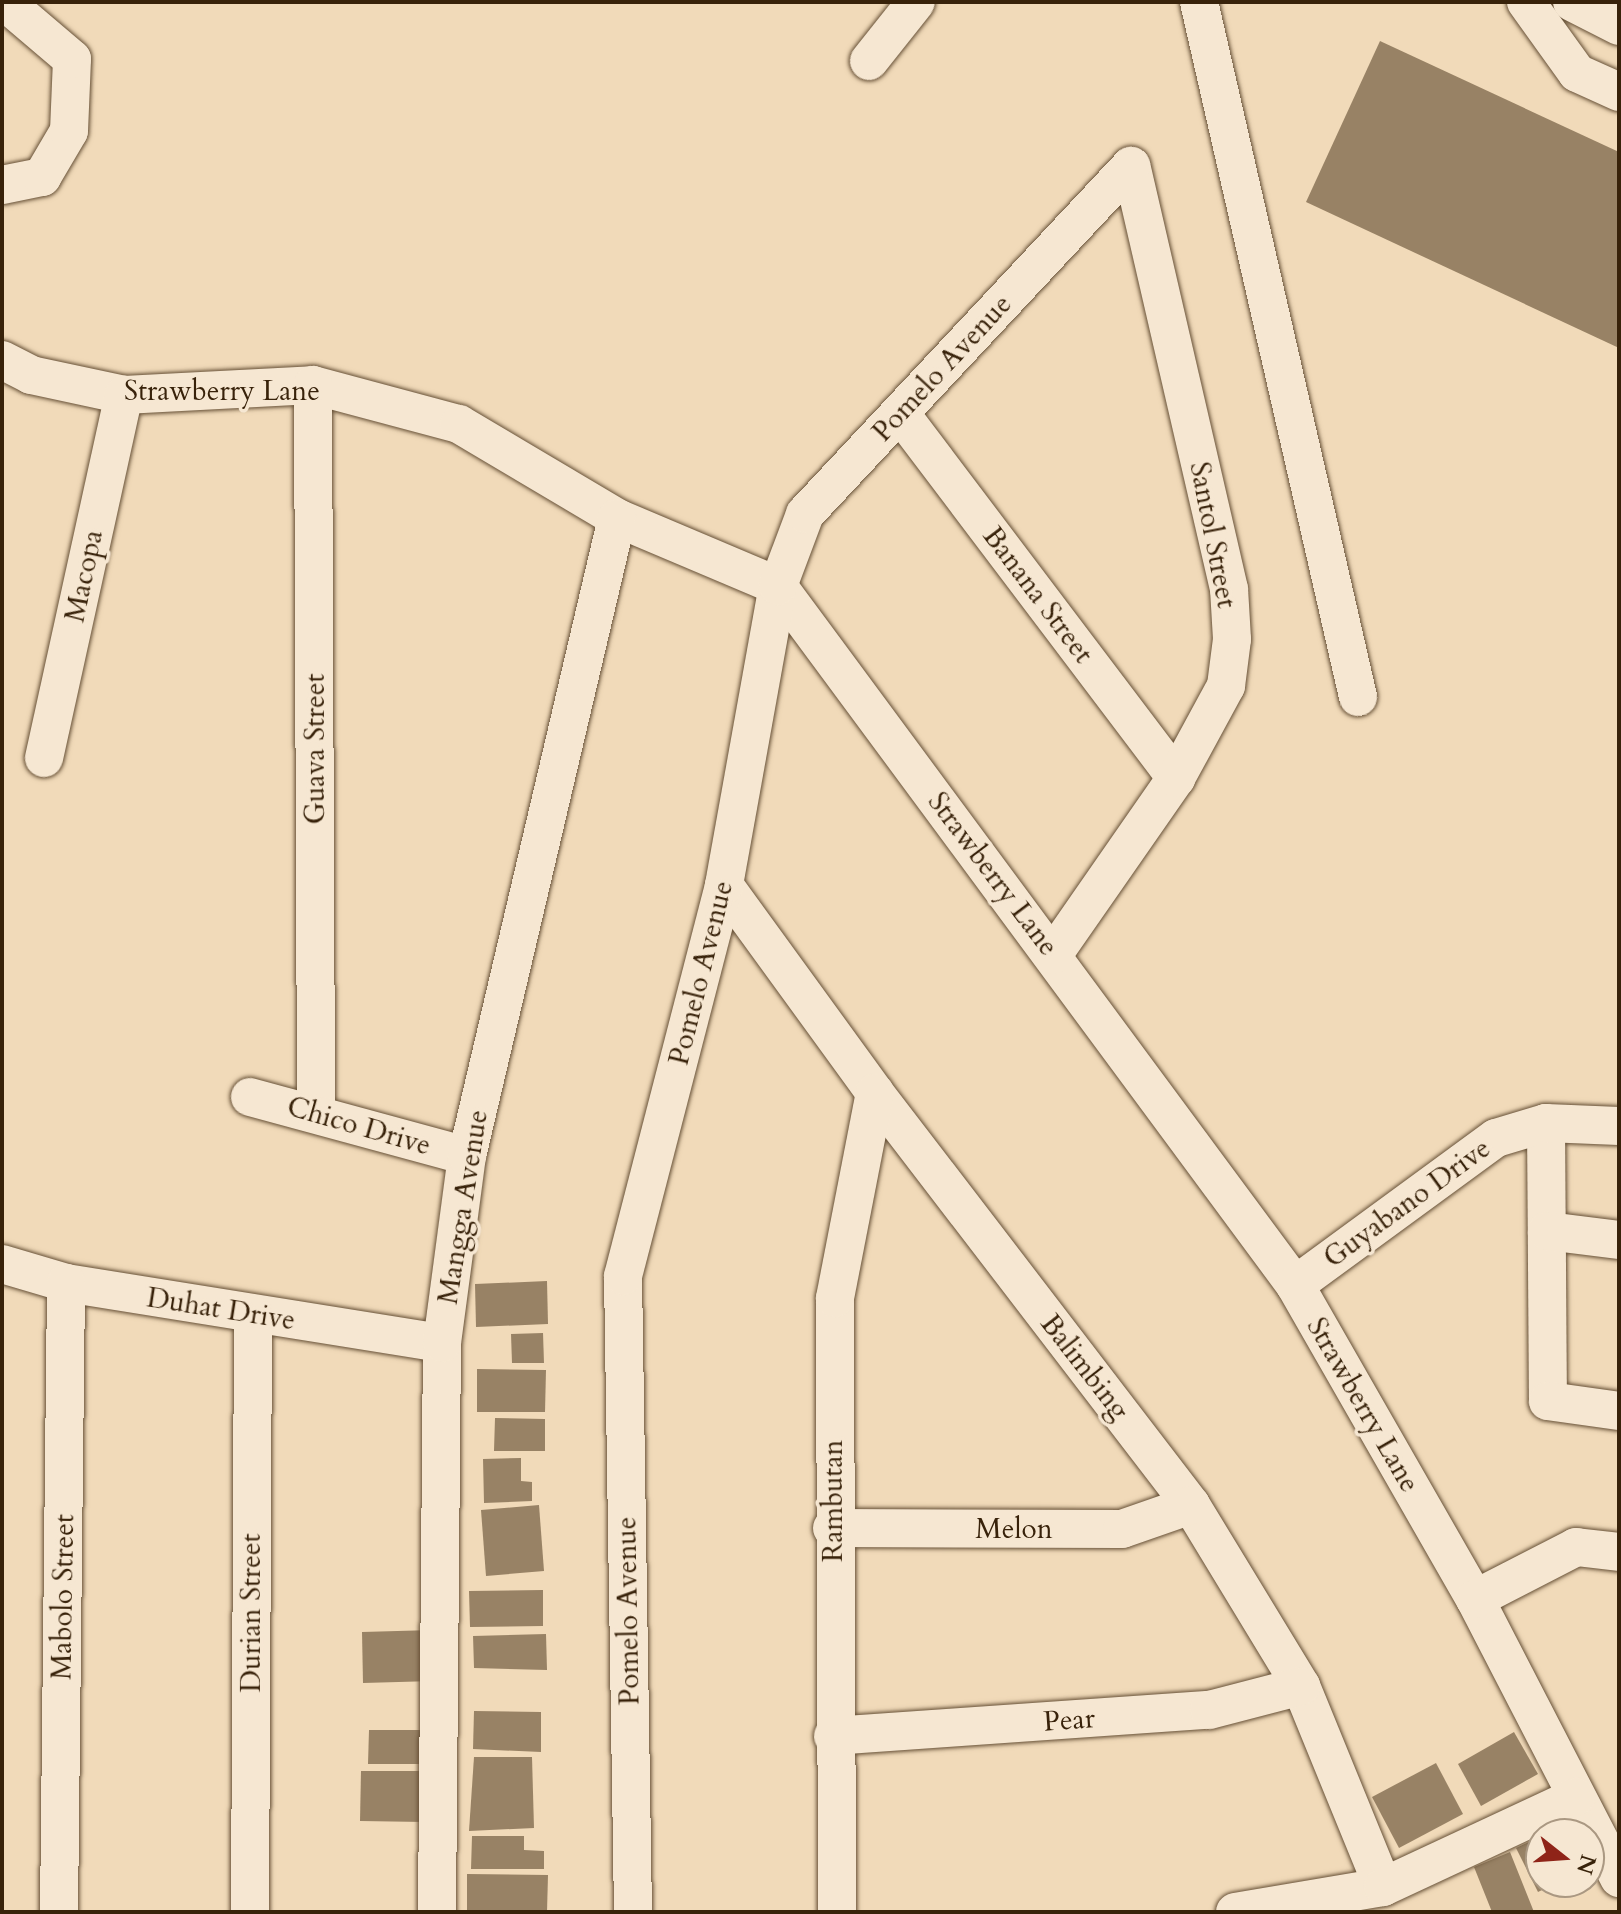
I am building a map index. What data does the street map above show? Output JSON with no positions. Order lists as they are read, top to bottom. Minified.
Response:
{"streets":{"street":["Pomelo Avenue","Strawberry Lane","Santol Street","Macopa","Banana Street","Guava Street","Chico Drive","Guyabano Drive","Mangga Avenue","Duhat Drive","Balimbing","Rambutan","Melon","Mabolo Street","Durian Street","Pear"]},"crossings":[["Pomelo Avenue","Strawberry Lane"],["Pomelo Avenue","Santol Street"],["Pomelo Avenue","Banana Street"],["Pomelo Avenue","Balimbing"],["Strawberry Lane","Santol Street"],["Strawberry Lane","Macopa"],["Strawberry Lane","Guava Street"],["Strawberry Lane","Guyabano Drive"],["Strawberry Lane","Mangga Avenue"],["Santol Street","Banana Street"],["Guava Street","Chico Drive"],["Chico Drive","Mangga Avenue"],["Mangga Avenue","Duhat Drive"],["Duhat Drive","Mabolo Street"],["Duhat Drive","Durian Street"],["Balimbing","Rambutan"],["Balimbing","Melon"],["Balimbing","Pear"],["Rambutan","Melon"],["Rambutan","Pear"]],"north":"right"}
